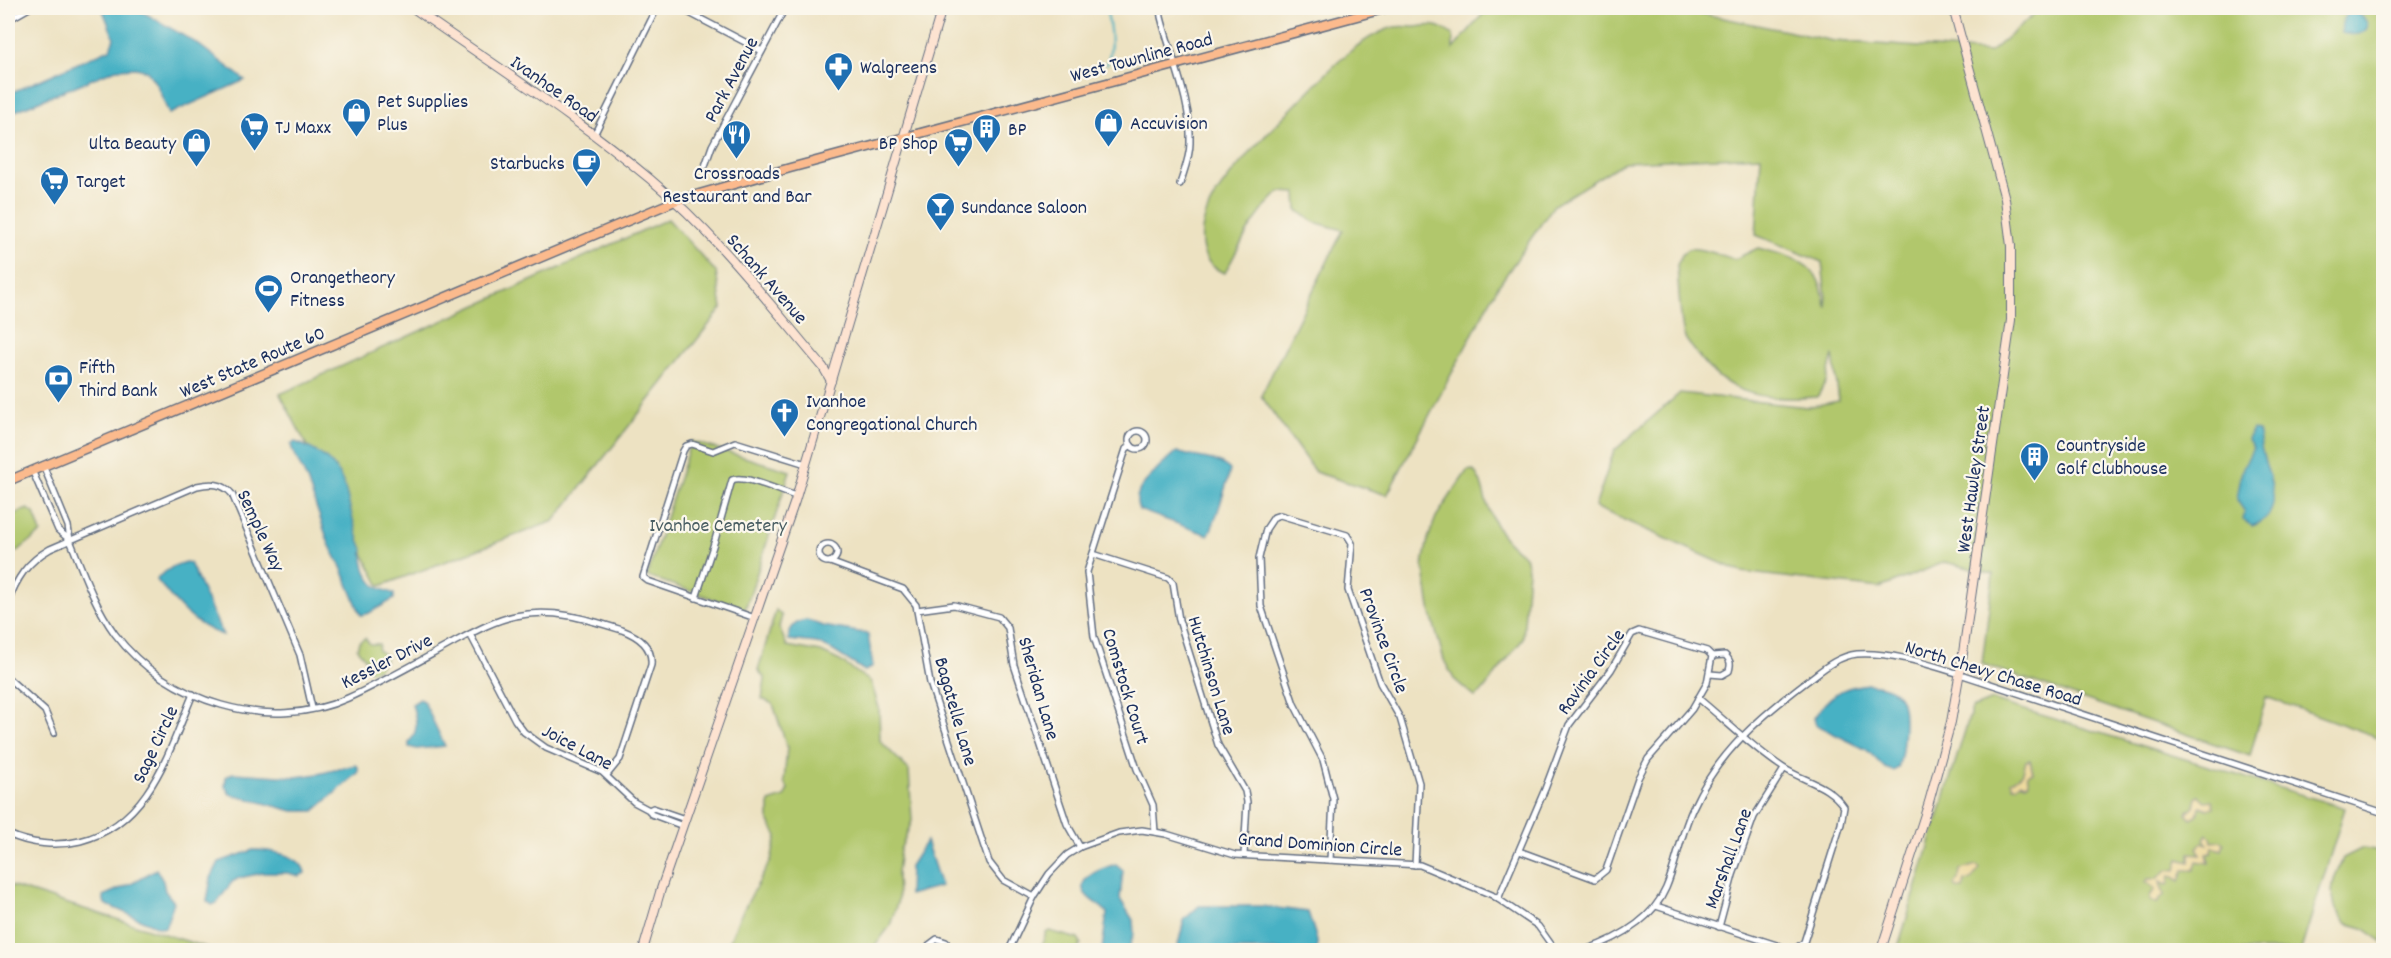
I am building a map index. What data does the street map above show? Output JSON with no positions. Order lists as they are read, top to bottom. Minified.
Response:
{"streets":{"main road":["West Townline Road","Ivanhoe Road","Schank Avenue","West State Route 60","West Hawley Street"],"street":["Park Avenue","Semple Way","Province Circle","Kessler Drive","Ravinia Circle","North Chevy Chase Road","Hutchinson Lane","Comstock Court","Sheridan Lane","Bagatelle Lane","Sage Circle","Joice Lane","Grand Dominion Circle","Marshall Lane"]},"crossings":[["West Townline Road","Ivanhoe Road"],["West Townline Road","Schank Avenue"],["West Townline Road","West State Route 60"],["Ivanhoe Road","Schank Avenue"],["Ivanhoe Road","West State Route 60"],["Schank Avenue","West State Route 60"],["West State Route 60","Kessler Drive"],["West Hawley Street","North Chevy Chase Road"],["Semple Way","Kessler Drive"],["Province Circle","Grand Dominion Circle"],["Kessler Drive","Sage Circle"],["Kessler Drive","Joice Lane"],["Ravinia Circle","Grand Dominion Circle"],["Hutchinson Lane","Comstock Court"],["Hutchinson Lane","Grand Dominion Circle"],["Comstock Court","Grand Dominion Circle"],["Sheridan Lane","Bagatelle Lane"],["Sheridan Lane","Grand Dominion Circle"],["Bagatelle Lane","Grand Dominion Circle"]],"parks":["Ivanhoe Cemetery"],"places":{"pharmacy":["Walgreens"],"shop":["Pet Supplies Plus","Accuvision","Ulta Beauty"],"supermarket":["TJ Maxx","BP Shop","Target"],"building":["BP","Countryside Golf Clubhouse"],"restaurant":["Crossroads Restaurant and Bar"],"cafe":["Starbucks"],"bar":["Sundance Saloon"],"sports":["Orangetheory Fitness"],"bank":["Fifth Third Bank"],"church":["Ivanhoe Congregational Church"]}}
